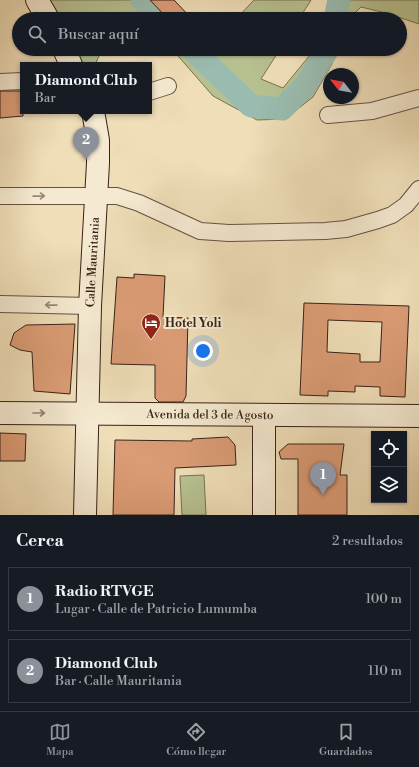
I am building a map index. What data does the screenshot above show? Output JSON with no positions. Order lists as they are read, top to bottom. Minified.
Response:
{"streets":{"main road":["Calle Mauritania","Avenida del 3 de Agosto"]},"crossings":[["Calle Mauritania","Avenida del 3 de Agosto"]],"places":{"hotel":["Hotel Yoli"]},"north":"top left","page":{"search":"Buscar aquí","popup":["Diamond Club","Bar"],"pins":["2","1"],"heading":["Cerca","2 resultados"],"list":[{"mark":"1","name":"Radio RTVGE","note":"Lugar · Calle de Patricio Lumumba","value":"100 m"},{"mark":"2","name":"Diamond Club","note":"Bar · Calle Mauritania","value":"110 m"}],"nav":["Mapa","Cómo llegar","Guardados"]}}
